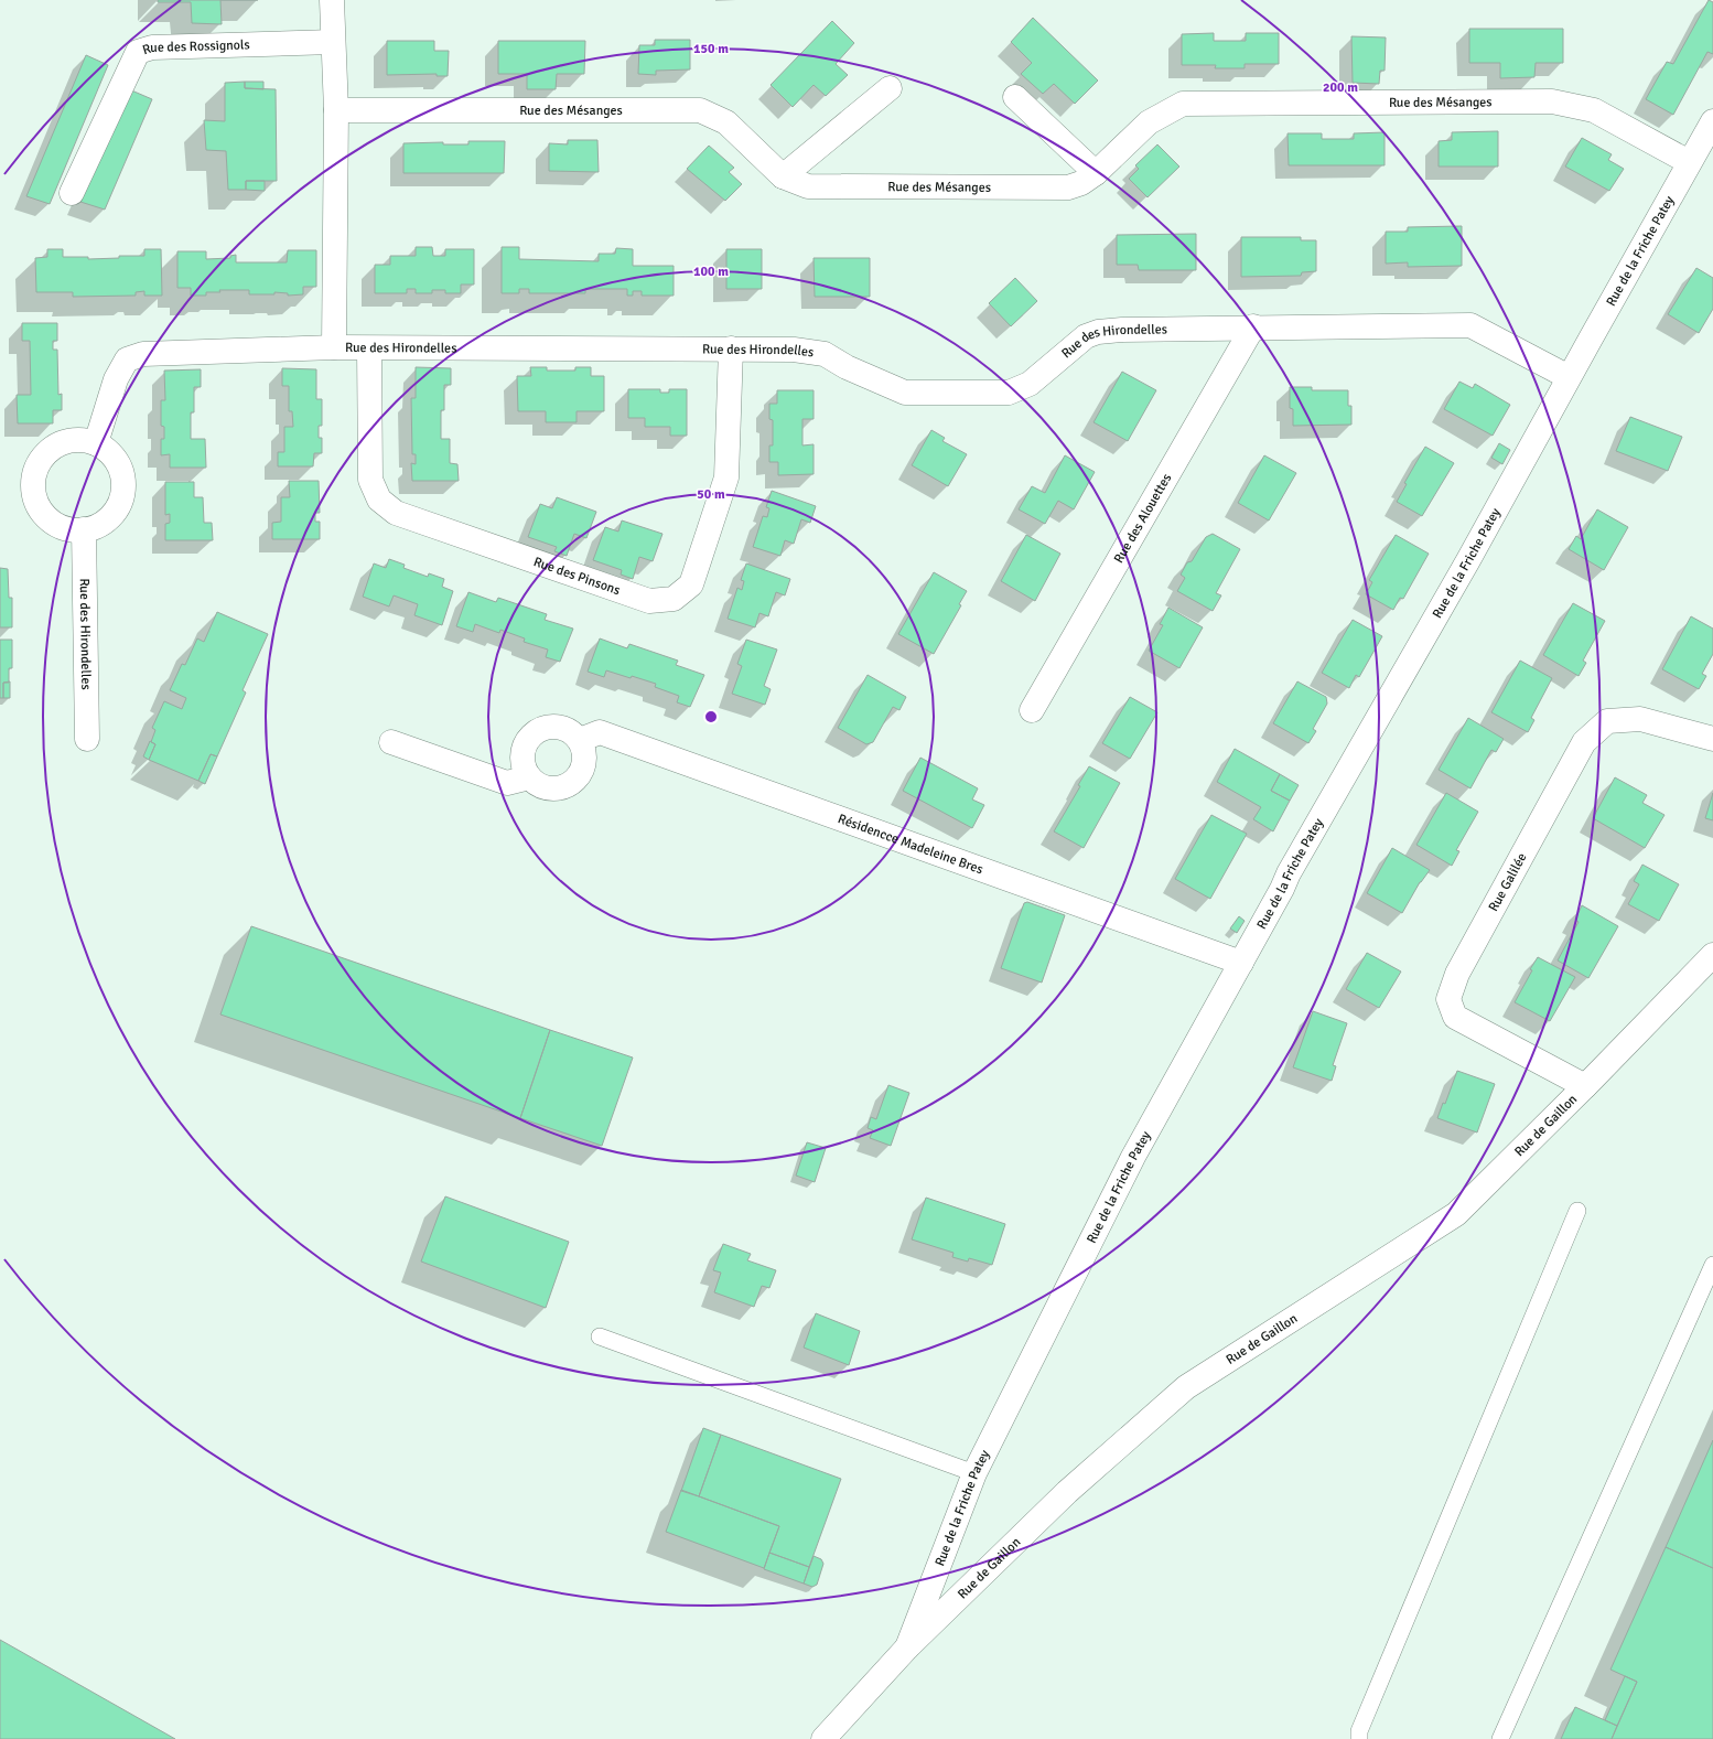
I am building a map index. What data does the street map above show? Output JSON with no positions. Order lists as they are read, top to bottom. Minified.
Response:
{"streets":{"street":["Rue des Rossignols","Rue des Mésanges","Rue de la Friche Patey","Rue des Hirondelles","Rue des Alouettes","Rue des Pinsons","Résidencce Madeleine Bres","Rue Galilée","Rue de Gaillon"]},"crossings":[["Rue des Mésanges","Rue de la Friche Patey"],["Rue de la Friche Patey","Rue des Hirondelles"],["Rue de la Friche Patey","Résidencce Madeleine Bres"],["Rue de la Friche Patey","Rue de Gaillon"],["Rue des Hirondelles","Rue des Alouettes"],["Rue des Hirondelles","Rue des Pinsons"],["Rue Galilée","Rue de Gaillon"]],"rings":["150 m","200 m","100 m","50 m"]}
